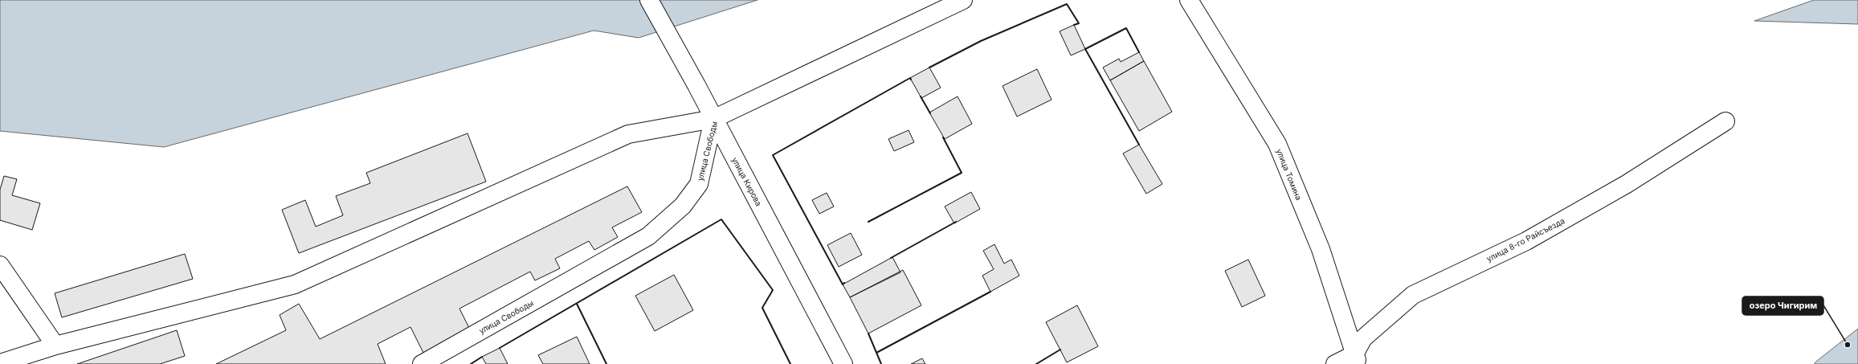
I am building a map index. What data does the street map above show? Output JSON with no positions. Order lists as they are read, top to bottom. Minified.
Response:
{"streets":{"street":["улица Свободы","улица Томина","улица Кирова","улица 8-го Райсъезда"]},"crossings":[["улица Свободы","улица Кирова"],["улица Томина","улица 8-го Райсъезда"]],"places":["озеро Чигирим"]}
